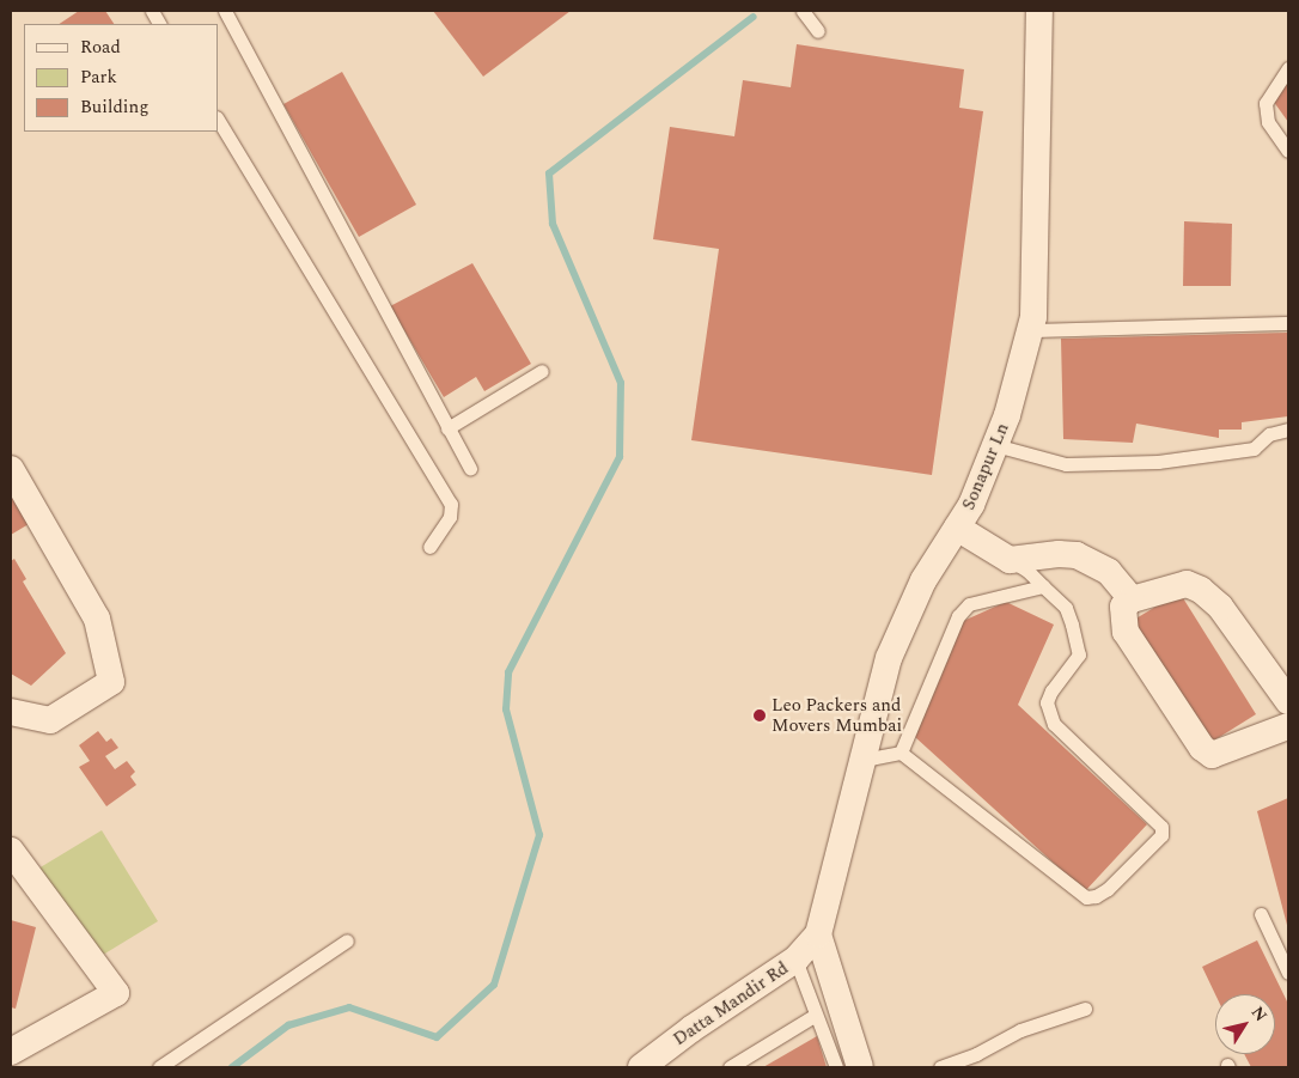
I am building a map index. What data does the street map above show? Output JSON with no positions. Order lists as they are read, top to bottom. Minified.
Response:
{"streets":{"street":["Sonapur Ln","Datta Mandir Rd"]},"crossings":[["Sonapur Ln","Datta Mandir Rd"]],"places":["Leo Packers and Movers Mumbai"],"legend":["Road","Park","Building"],"north":"top right"}
